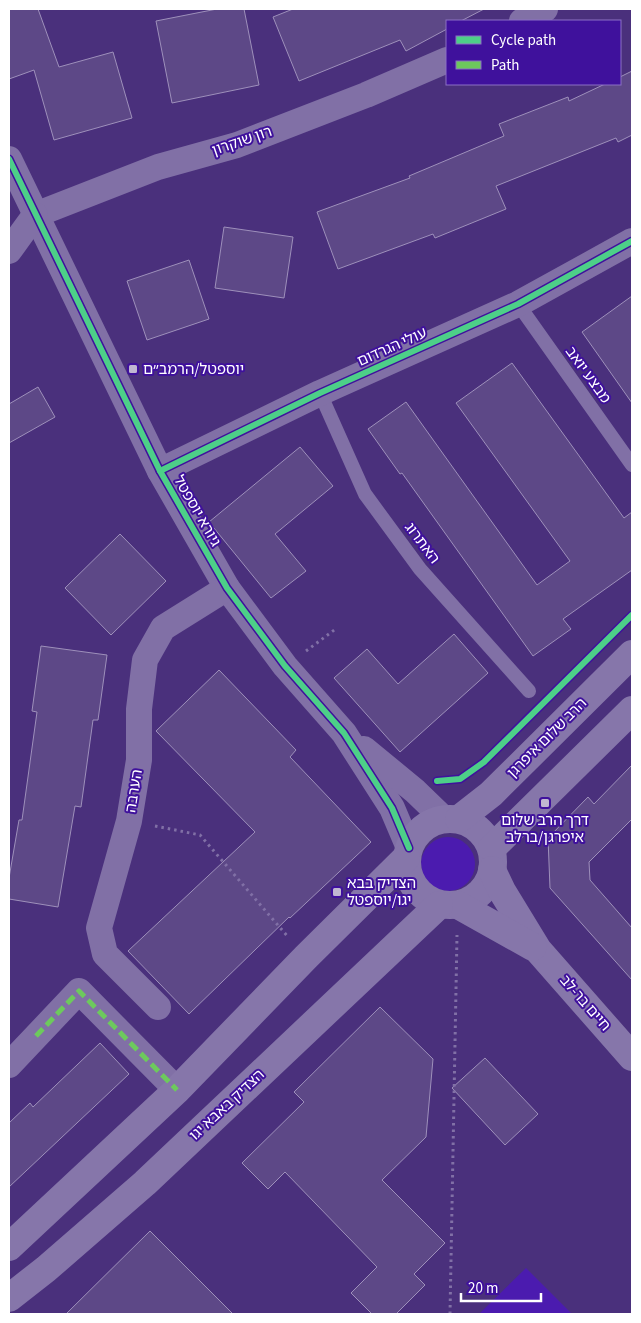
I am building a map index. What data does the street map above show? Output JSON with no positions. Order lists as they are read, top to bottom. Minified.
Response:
{"streets":{"main road":["הרב שלום איפרגן","חיים בר-לב","הצדיק באבא יגו"],"street":["רון שוקרון","עולי הגרדום","גיורא יוספטל","הערבה"],"lane":["מבצע יואב","האתרוג"]},"crossings":[["רון שוקרון","גיורא יוספטל"],["עולי הגרדום","מבצע יואב"],["עולי הגרדום","גיורא יוספטל"],["עולי הגרדום","האתרוג"],["גיורא יוספטל","הרב שלום איפרגן"],["גיורא יוספטל","הערבה"],["גיורא יוספטל","חיים בר-לב"],["גיורא יוספטל","הצדיק באבא יגו"],["הרב שלום איפרגן","חיים בר-לב"],["הרב שלום איפרגן","הצדיק באבא יגו"],["חיים בר-לב","הצדיק באבא יגו"]],"places":{"transit":["יוספטל/הרמב״ם","דרך הרב שלום איפרגן/ברלב","הצדיק בבא יגו/יוספטל"]},"legend":["Cycle path","Path"],"scale_bar":"20 m"}
